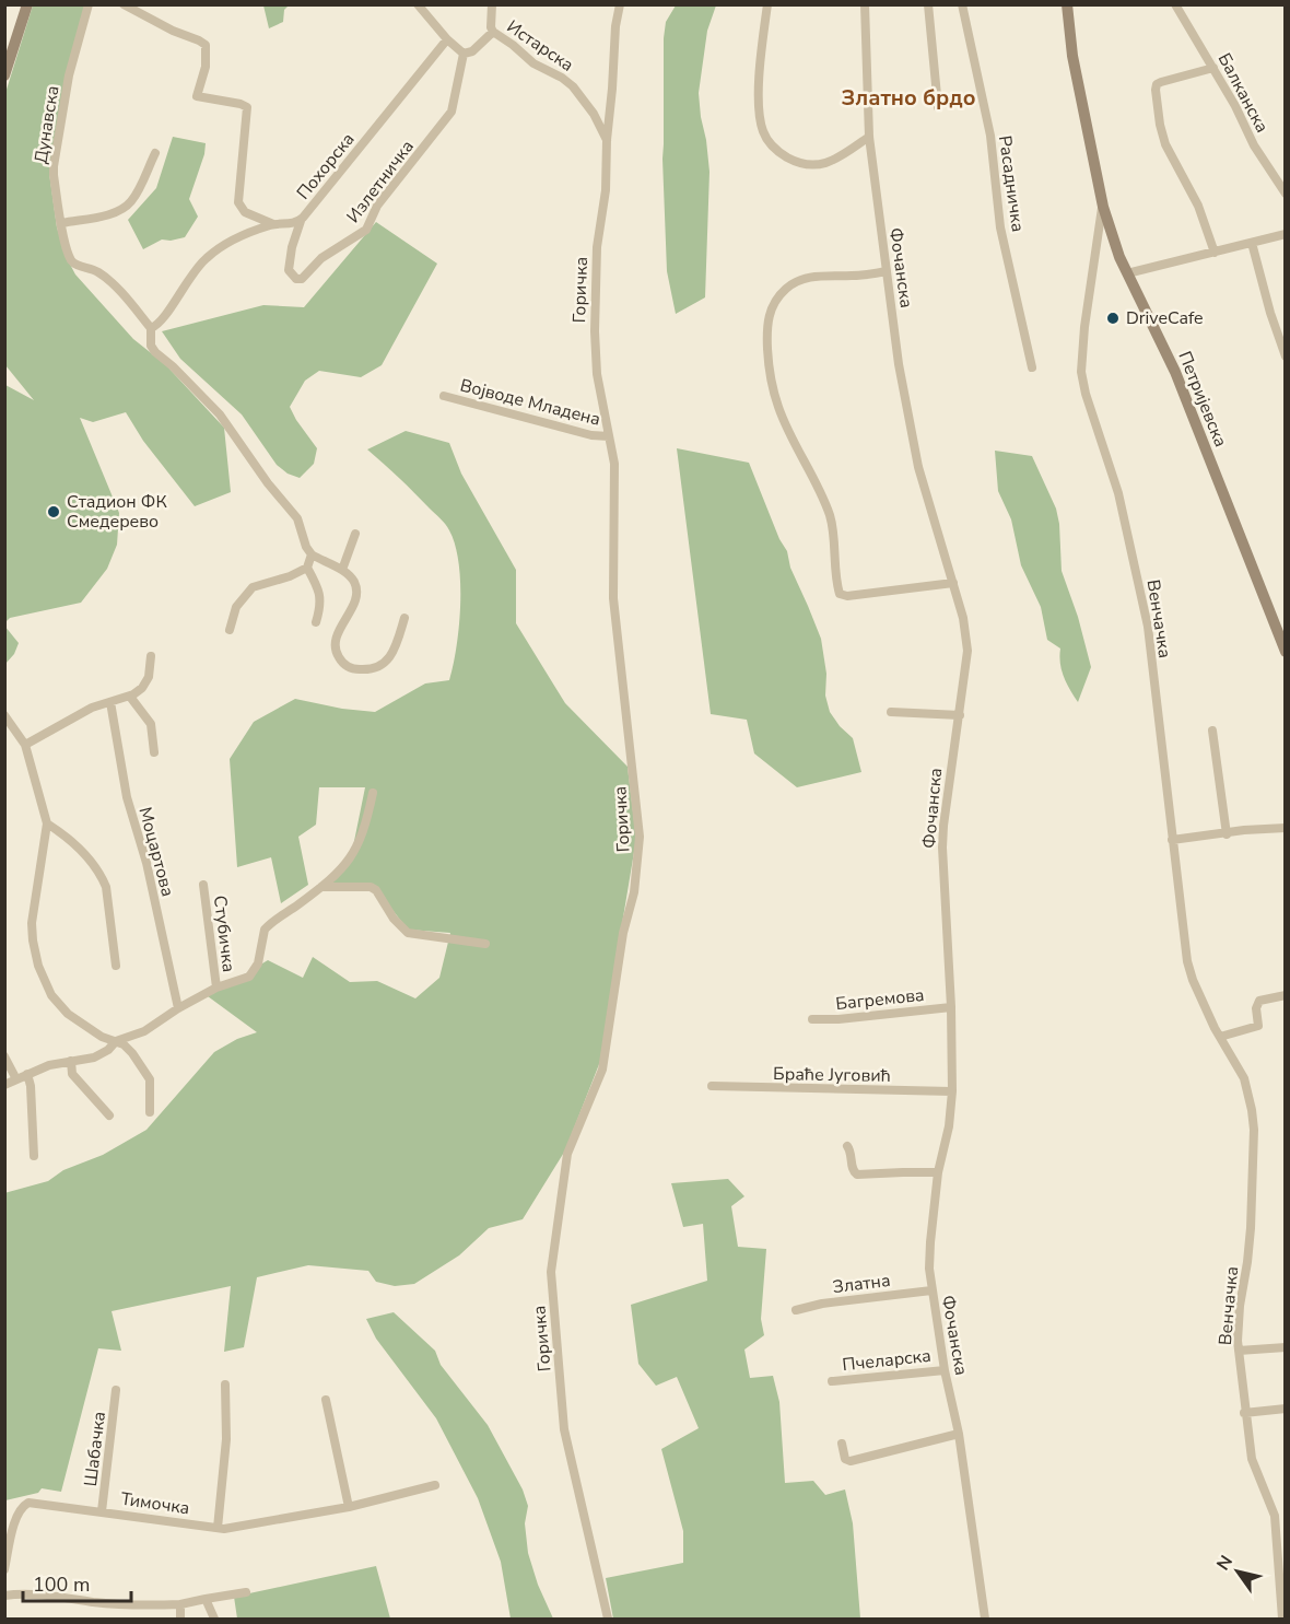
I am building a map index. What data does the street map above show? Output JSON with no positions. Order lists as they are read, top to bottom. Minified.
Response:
{"streets":{"main road":["Петријевска"],"street":["Истарска","Балканска","Дунавска","Похорска","Излетничка","Расадничка","Фочанска","Горичка","Војводе Младена","Венчачка","Моцартова","Стубичка","Багремова","Браће Југовић","Златна","Пчеларска","Шабачка","Тимочка"]},"crossings":[["Истарска","Горичка"],["Дунавска","Похорска"],["Похорска","Излетничка"],["Фочанска","Багремова"],["Фочанска","Браће Југовић"],["Фочанска","Златна"],["Фочанска","Пчеларска"],["Горичка","Војводе Младена"],["Петријевска","Венчачка"],["Шабачка","Тимочка"]],"districts":["Златно брдо"],"places":["DriveCafe","Стадион ФК Смедерево"],"scale_bar":"100 m","north":"top left"}
